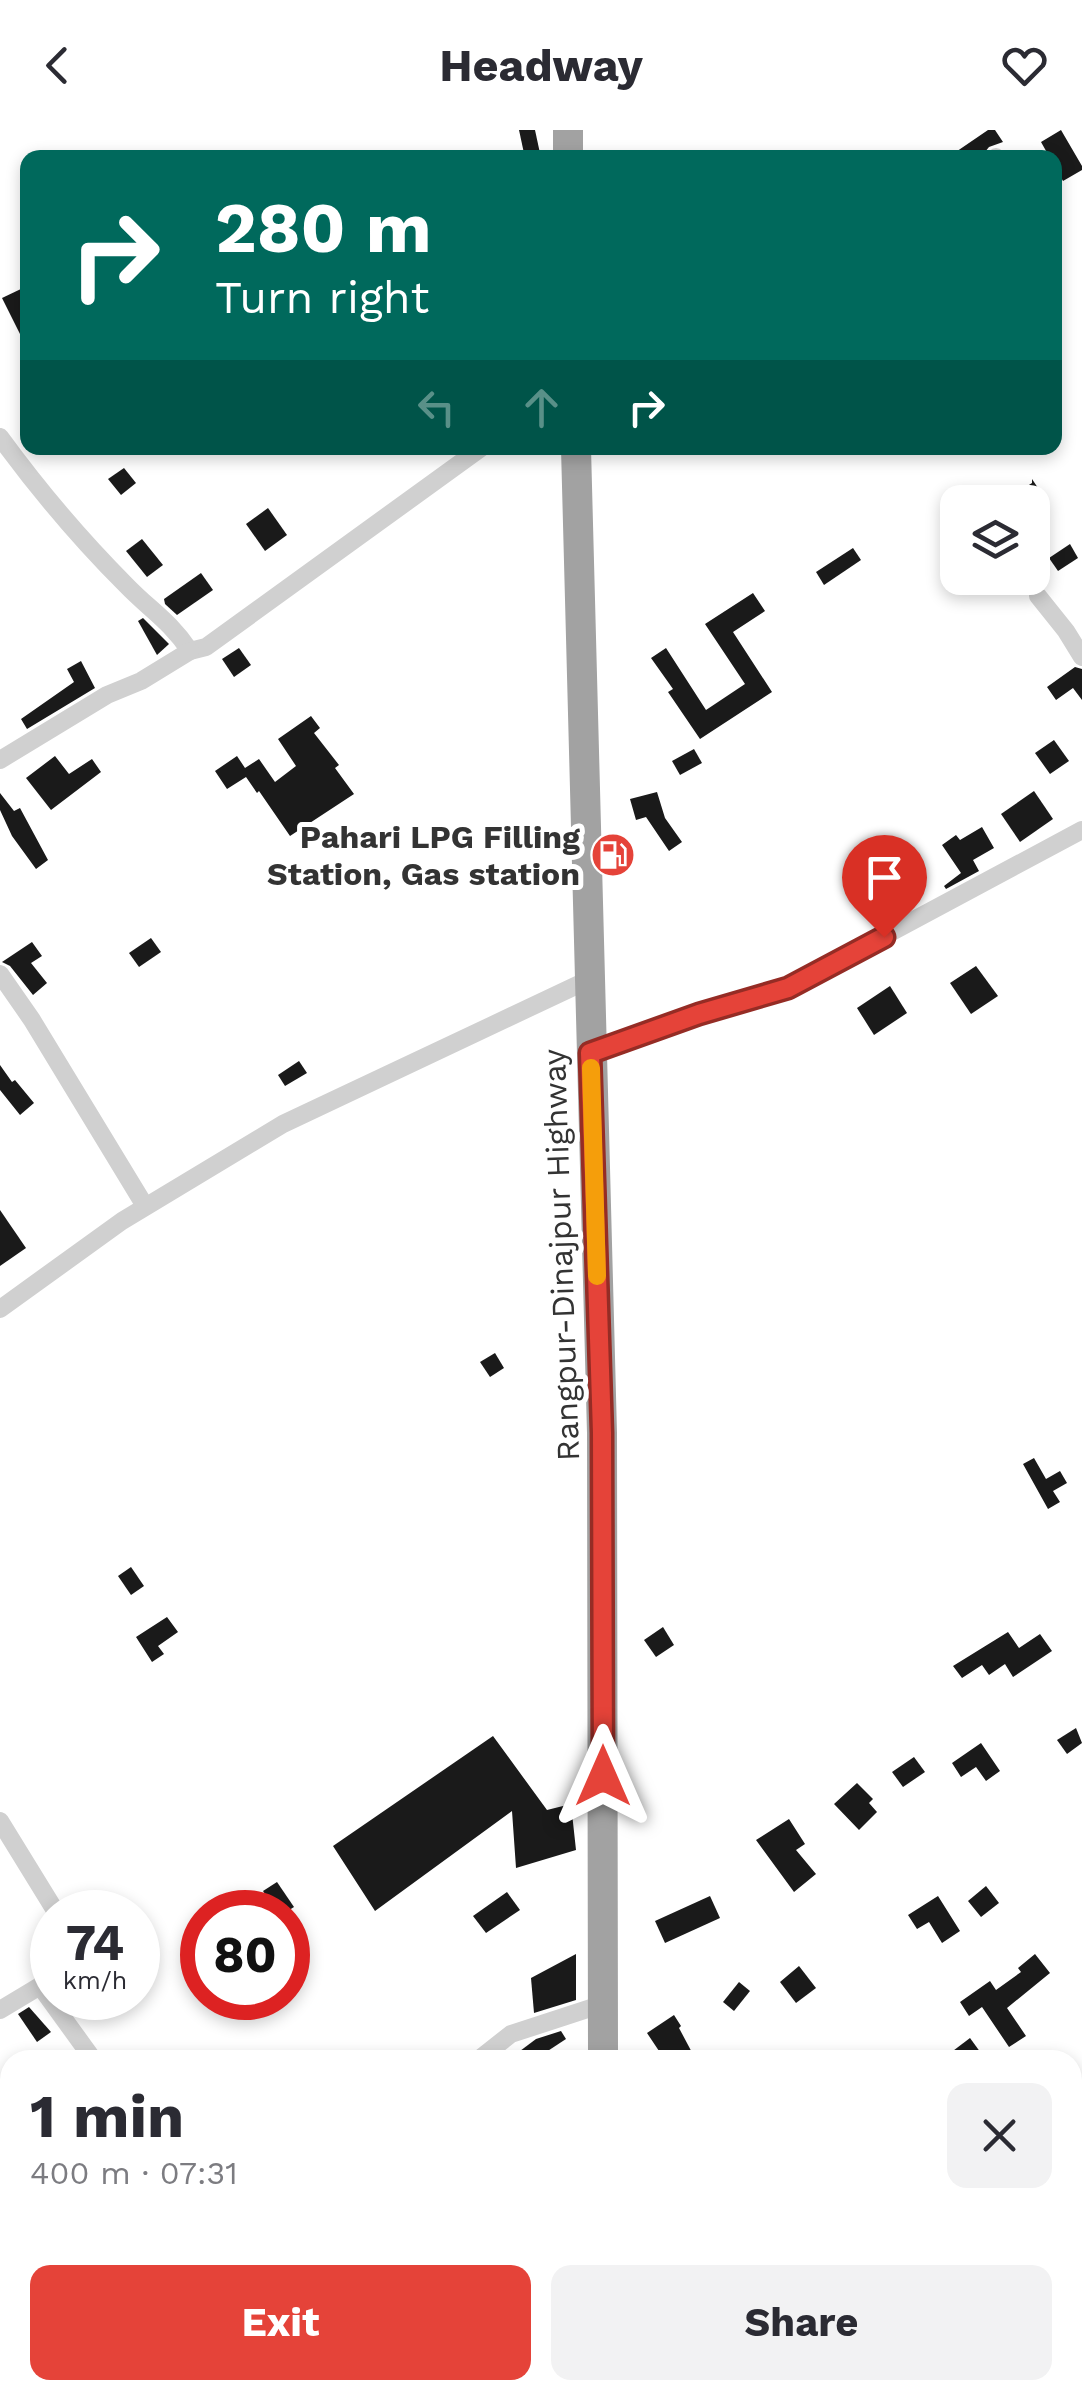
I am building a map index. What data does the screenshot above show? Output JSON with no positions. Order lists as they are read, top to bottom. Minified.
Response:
{"streets":{"highway":["Rangpur-Dinajpur Highway"]},"places":{"fuel station":["Pahari LPG Filling Station, Gas station"]},"page":{"header":"Headway","turn":["280 m","Turn right"],"speed":"74 km/h","limit":"80","heading":["1 min","400 m · 07:31"],"buttons":["Exit","Share"]}}
